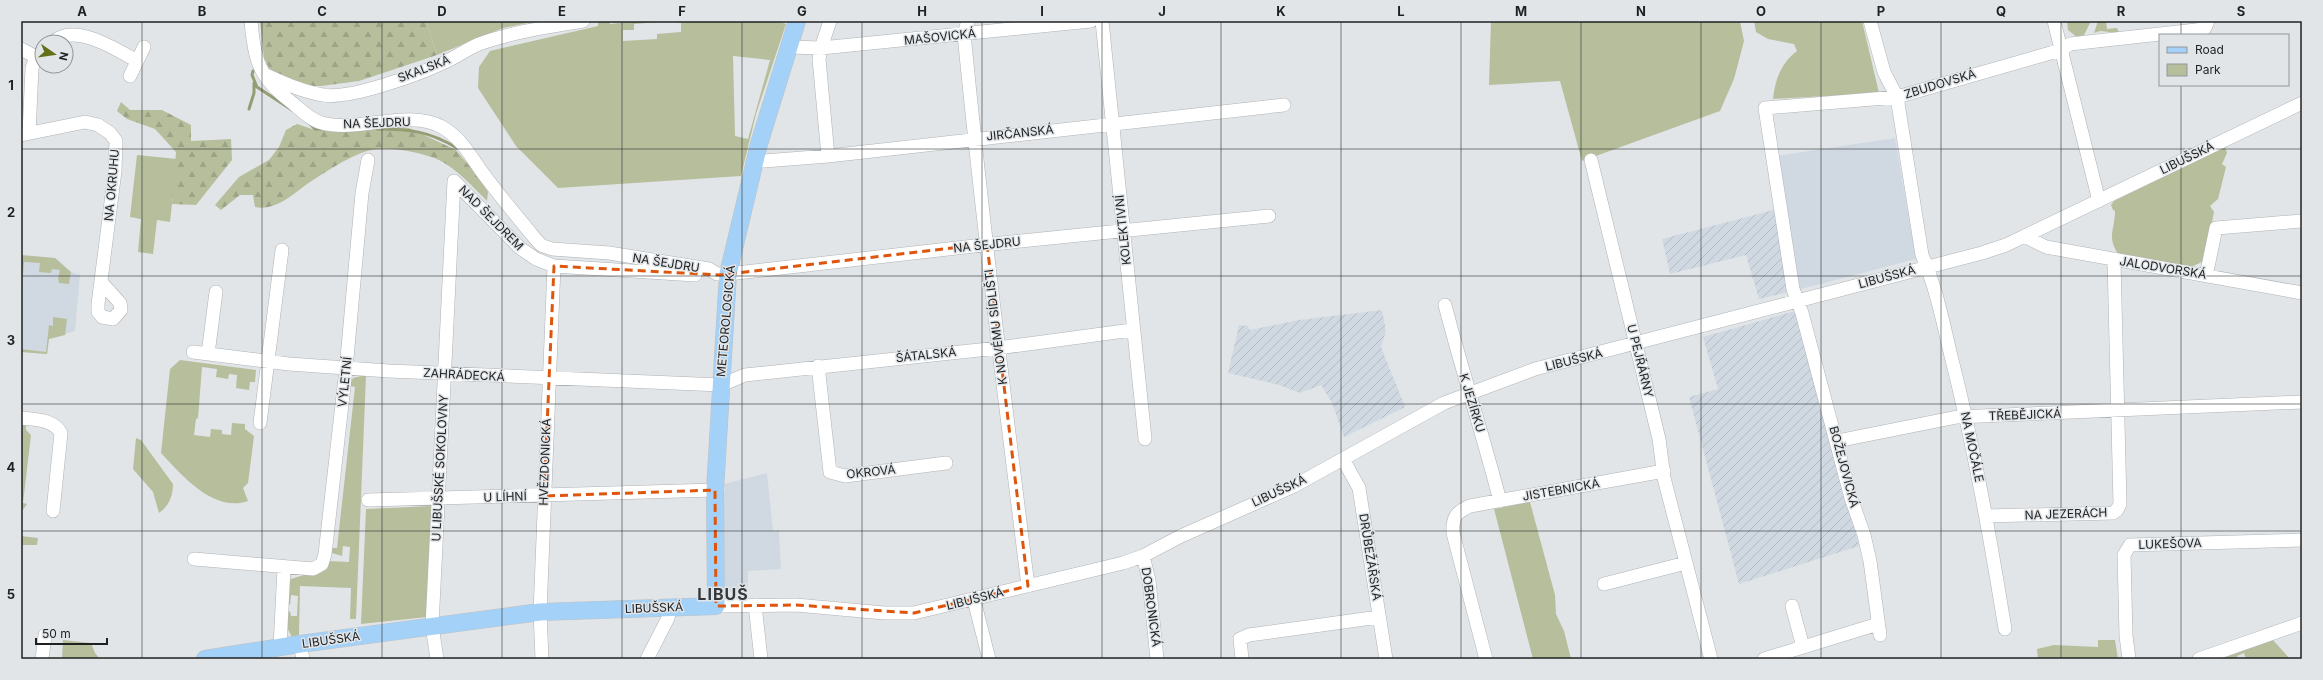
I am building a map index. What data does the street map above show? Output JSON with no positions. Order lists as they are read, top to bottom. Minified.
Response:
{"streets":{"main road":["LIBUŠSKÁ","METEOROLOGICKÁ"],"street":["MAŠOVICKÁ","SKALSKÁ","ZBUDOVSKÁ","NA ŠEJDRU","JIRČANSKÁ","NA OKRUHU","NAD ŠEJDREM","KOLEKTIVNÍ","JALODVORSKÁ","K NOVÉMU SÍDLIŠTI","ŠÁTALSKÁ","U PEJŘÁRNY","ZAHRÁDECKÁ","VÝLETNÍ","K JEZÍRKU","TŘEBĚJICKÁ","NA MOČÁLE","HVĚZDONICKÁ","BOŽEJOVICKÁ","U LIBUŠSKÉ SOKOLOVNY","OKROVÁ","JISTEBNICKÁ","U LÍHNÍ","NA JEZERÁCH","LUKEŠOVA","DRŮBEŽÁŘSKÁ","DOBRONICKÁ"]},"crossings":[["MAŠOVICKÁ","METEOROLOGICKÁ"],["MAŠOVICKÁ","K NOVÉMU SÍDLIŠTI"],["SKALSKÁ","NA ŠEJDRU"],["ZBUDOVSKÁ","NA MOČÁLE"],["ZBUDOVSKÁ","BOŽEJOVICKÁ"],["NA ŠEJDRU","NAD ŠEJDREM"],["NA ŠEJDRU","KOLEKTIVNÍ"],["NA ŠEJDRU","METEOROLOGICKÁ"],["NA ŠEJDRU","K NOVÉMU SÍDLIŠTI"],["JIRČANSKÁ","KOLEKTIVNÍ"],["JIRČANSKÁ","METEOROLOGICKÁ"],["JIRČANSKÁ","K NOVÉMU SÍDLIŠTI"],["LIBUŠSKÁ","JALODVORSKÁ"],["LIBUŠSKÁ","METEOROLOGICKÁ"],["LIBUŠSKÁ","K NOVÉMU SÍDLIŠTI"],["LIBUŠSKÁ","U PEJŘÁRNY"],["LIBUŠSKÁ","K JEZÍRKU"],["LIBUŠSKÁ","NA MOČÁLE"],["LIBUŠSKÁ","HVĚZDONICKÁ"],["LIBUŠSKÁ","BOŽEJOVICKÁ"],["LIBUŠSKÁ","U LIBUŠSKÉ SOKOLOVNY"],["LIBUŠSKÁ","DRŮBEŽÁŘSKÁ"],["LIBUŠSKÁ","DOBRONICKÁ"],["NAD ŠEJDREM","METEOROLOGICKÁ"],["NAD ŠEJDREM","HVĚZDONICKÁ"],["NAD ŠEJDREM","U LIBUŠSKÉ SOKOLOVNY"],["KOLEKTIVNÍ","ŠÁTALSKÁ"],["JALODVORSKÁ","NA JEZERÁCH"],["METEOROLOGICKÁ","ŠÁTALSKÁ"],["METEOROLOGICKÁ","ZAHRÁDECKÁ"],["METEOROLOGICKÁ","U LÍHNÍ"],["K NOVÉMU SÍDLIŠTI","ŠÁTALSKÁ"],["ŠÁTALSKÁ","ZAHRÁDECKÁ"],["ŠÁTALSKÁ","OKROVÁ"],["U PEJŘÁRNY","JISTEBNICKÁ"],["ZAHRÁDECKÁ","VÝLETNÍ"],["ZAHRÁDECKÁ","HVĚZDONICKÁ"],["ZAHRÁDECKÁ","U LIBUŠSKÉ SOKOLOVNY"],["K JEZÍRKU","JISTEBNICKÁ"],["TŘEBĚJICKÁ","NA MOČÁLE"],["TŘEBĚJICKÁ","BOŽEJOVICKÁ"],["TŘEBĚJICKÁ","NA JEZERÁCH"],["NA MOČÁLE","BOŽEJOVICKÁ"],["NA MOČÁLE","NA JEZERÁCH"],["HVĚZDONICKÁ","U LÍHNÍ"],["U LIBUŠSKÉ SOKOLOVNY","U LÍHNÍ"]],"districts":["LIBUŠ"],"legend":["Road","Park"],"scale_bar":"50 m","north":"right","grid":{"columns":["A","B","C","D","E","F","G","H","I","J","K","L","M","N","O","P","Q","R","S"],"rows":["1","2","3","4","5"]}}
